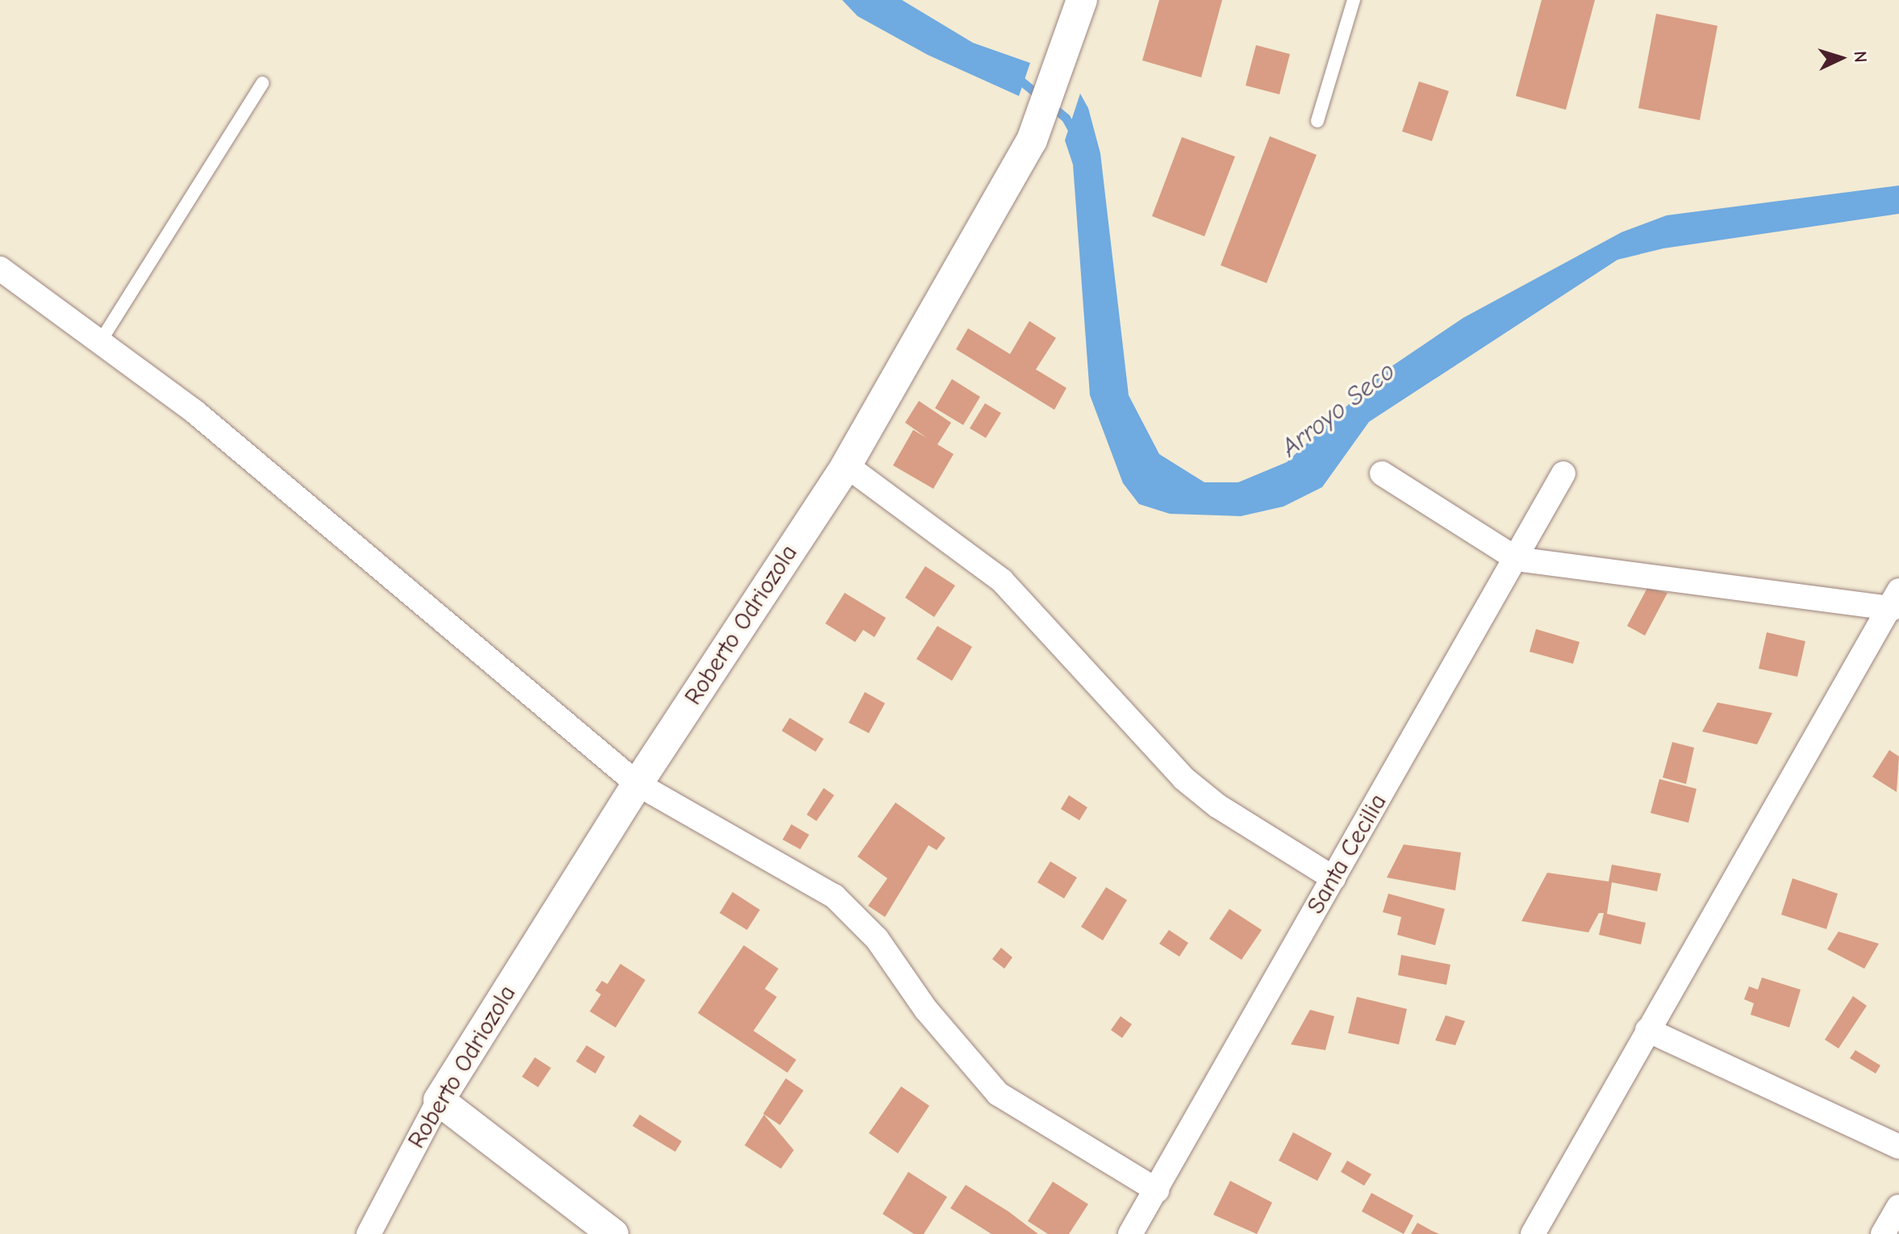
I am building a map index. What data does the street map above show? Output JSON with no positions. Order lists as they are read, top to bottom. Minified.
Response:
{"streets":{"street":["Roberto Odriozola","Santa Cecilia"]},"water":["Arroyo Seco"],"north":"right"}
